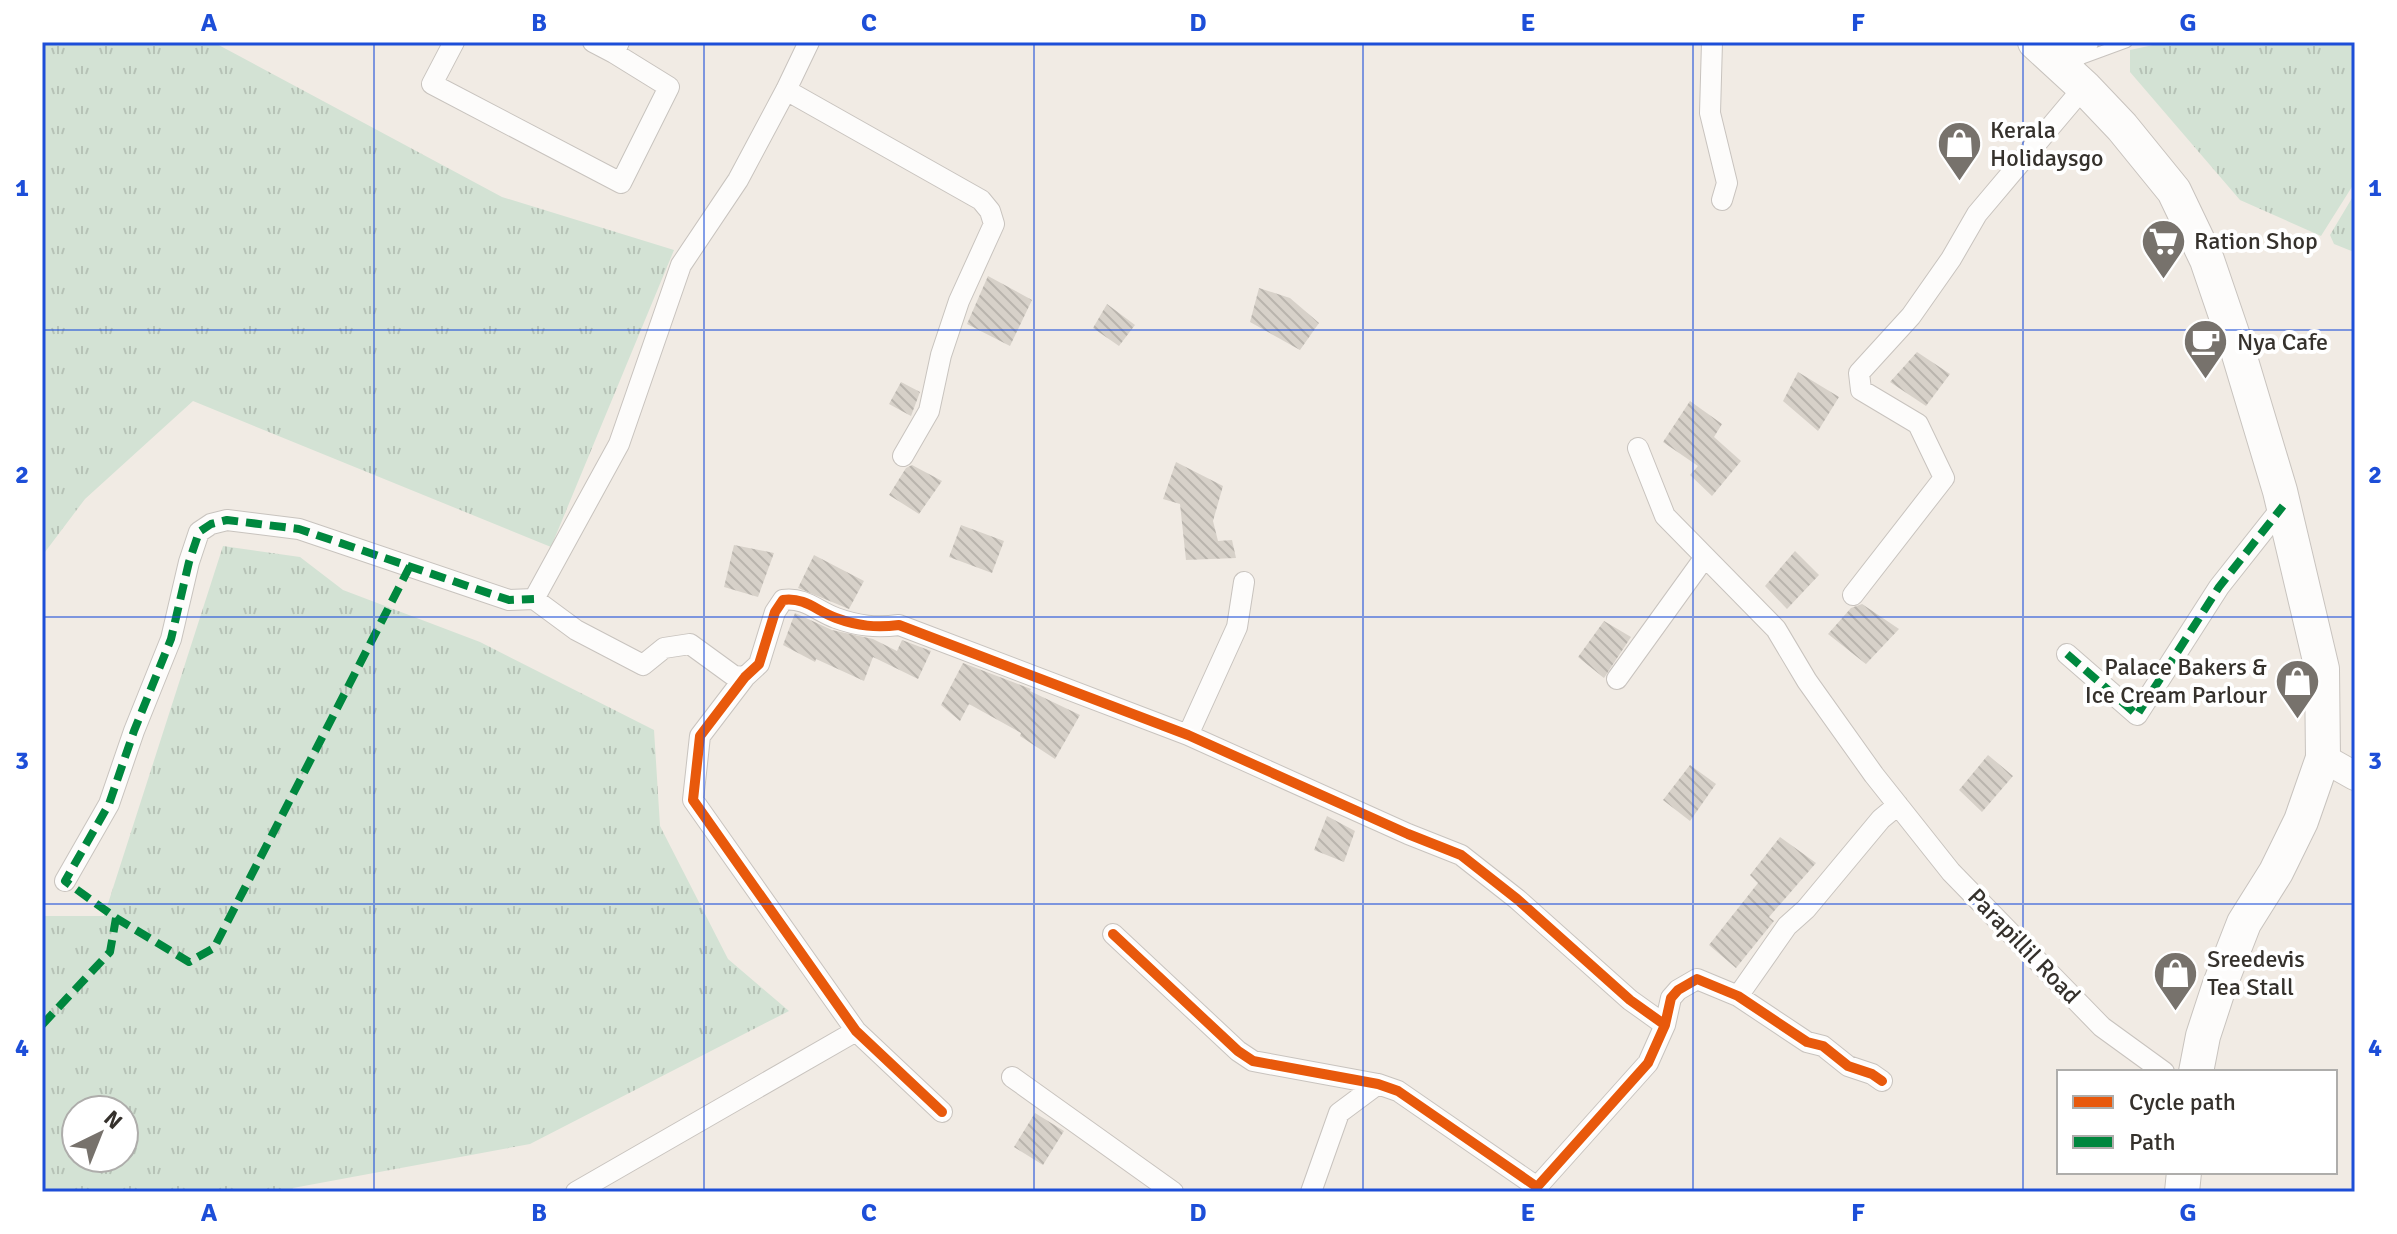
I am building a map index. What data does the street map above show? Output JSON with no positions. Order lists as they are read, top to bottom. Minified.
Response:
{"streets":{"street":["Parapillil Road"]},"places":{"shop":["Kerala Holidaysgo","Palace Bakers & Ice Cream Parlour","Sreedevis Tea Stall"],"supermarket":["Ration Shop"],"cafe":["Nya Cafe"]},"legend":["Cycle path","Path"],"north":"top right","grid":{"columns":["A","B","C","D","E","F","G"],"rows":["1","2","3","4"]}}
